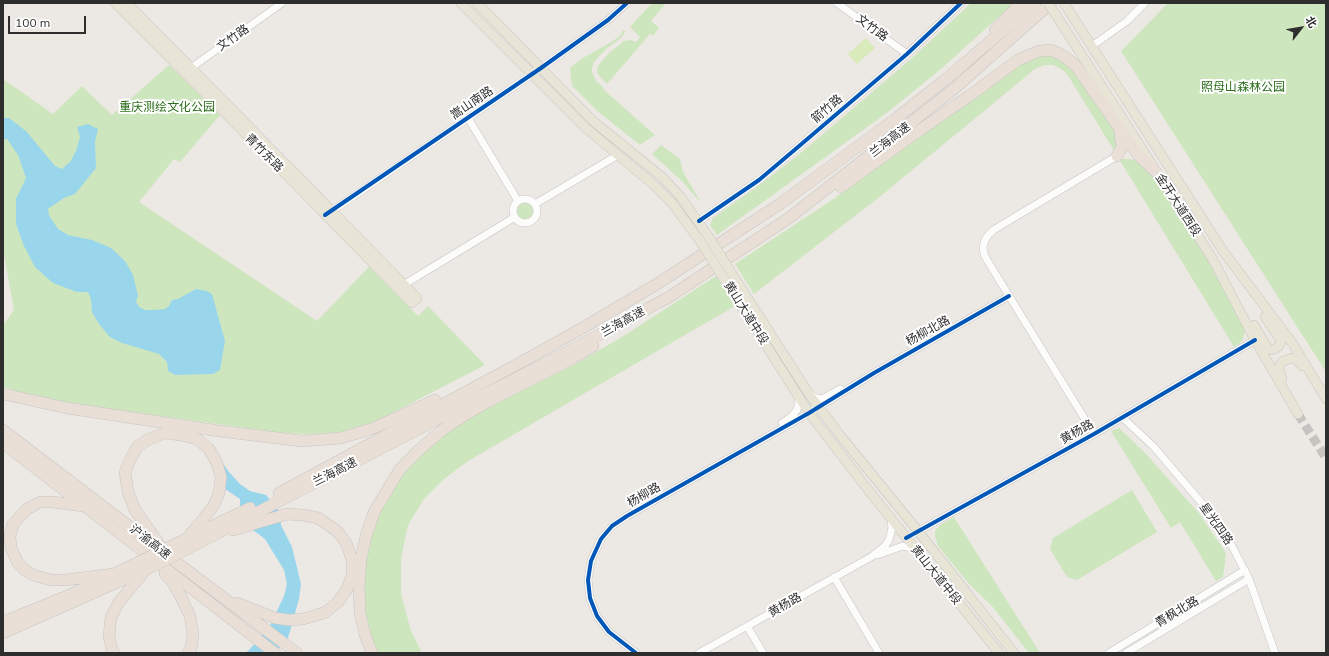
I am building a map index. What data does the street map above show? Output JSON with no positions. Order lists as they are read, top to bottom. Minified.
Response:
{"streets":{"highway":["兰海高速","沪渝高速"],"main road":["青竹东路","金开大道西段","黄山大道中段"],"street":["文竹路","嵩山南路","箭竹路","杨柳北路","黄杨路","杨柳路","星光四路","青枫北路"]},"crossings":[["文竹路","箭竹路"],["文竹路","青竹东路"],["嵩山南路","青竹东路"],["嵩山南路","黄山大道中段"],["箭竹路","黄山大道中段"],["金开大道西段","黄杨路"],["黄山大道中段","黄杨路"],["黄山大道中段","杨柳路"],["杨柳北路","杨柳路"],["黄杨路","星光四路"],["星光四路","青枫北路"]],"parks":["照母山森林公园","重庆测绘文化公园"],"scale_bar":"100 m","north":"top right"}
